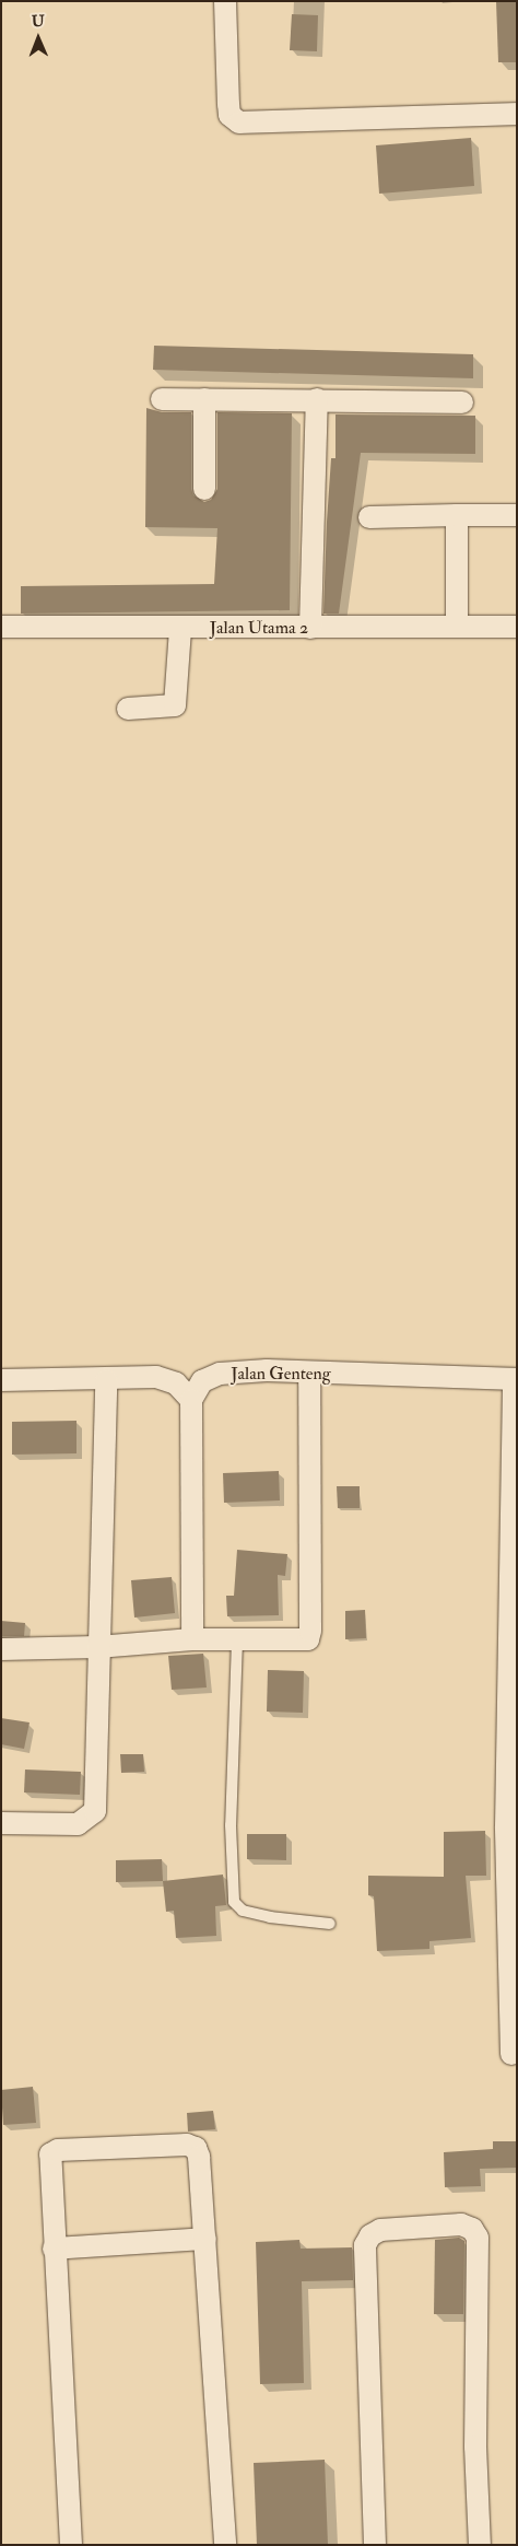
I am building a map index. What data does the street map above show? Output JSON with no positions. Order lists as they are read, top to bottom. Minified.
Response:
{"streets":{"street":["Jalan Utama 2","Jalan Genteng"]},"north":"top"}
